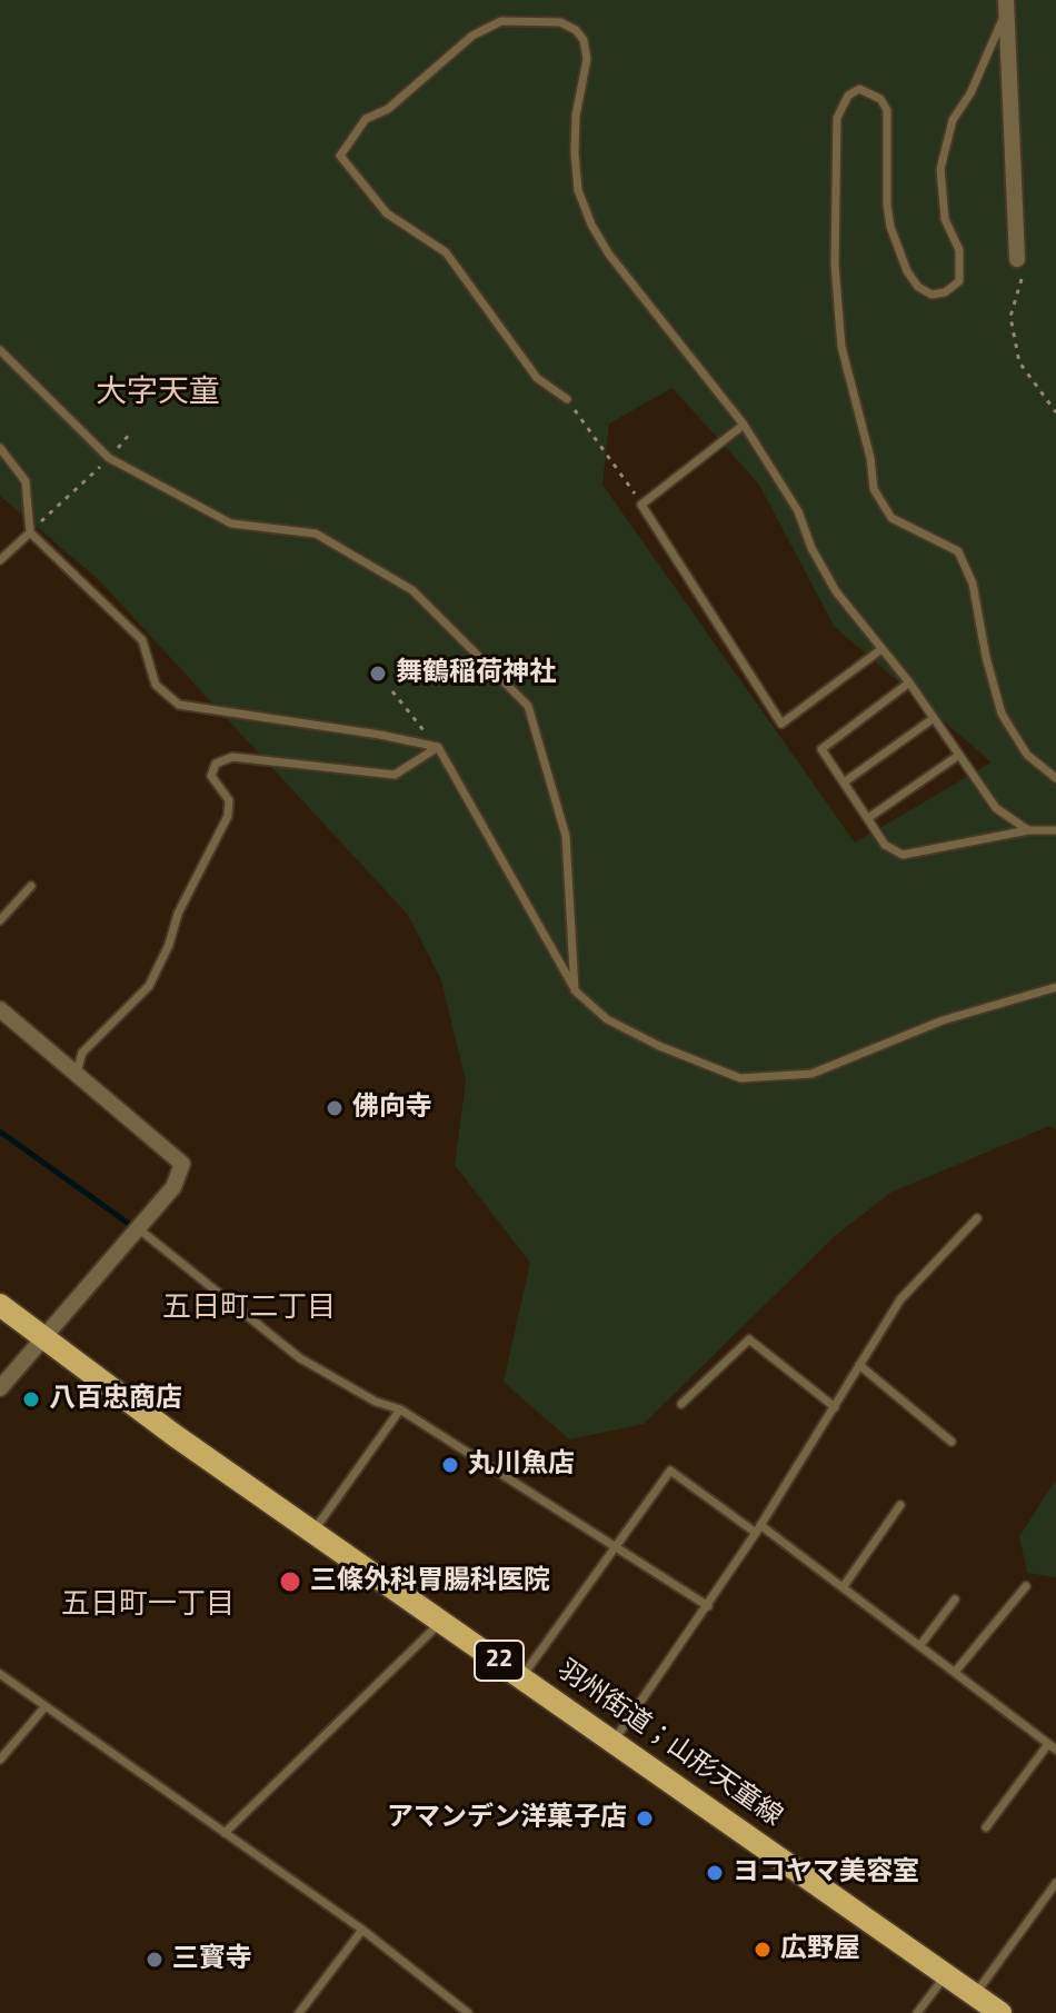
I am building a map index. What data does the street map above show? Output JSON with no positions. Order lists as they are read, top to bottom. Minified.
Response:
{"streets":{"main road":["22","羽州街道；山形天童線"]},"districts":["大字天童","五日町二丁目","五日町一丁目"],"places":["舞鶴稲荷神社","佛向寺","八百忠商店","丸川魚店","三條外科胃腸科医院","アマンデン洋菓子店","ヨコヤマ美容室","広野屋","三寳寺"]}
